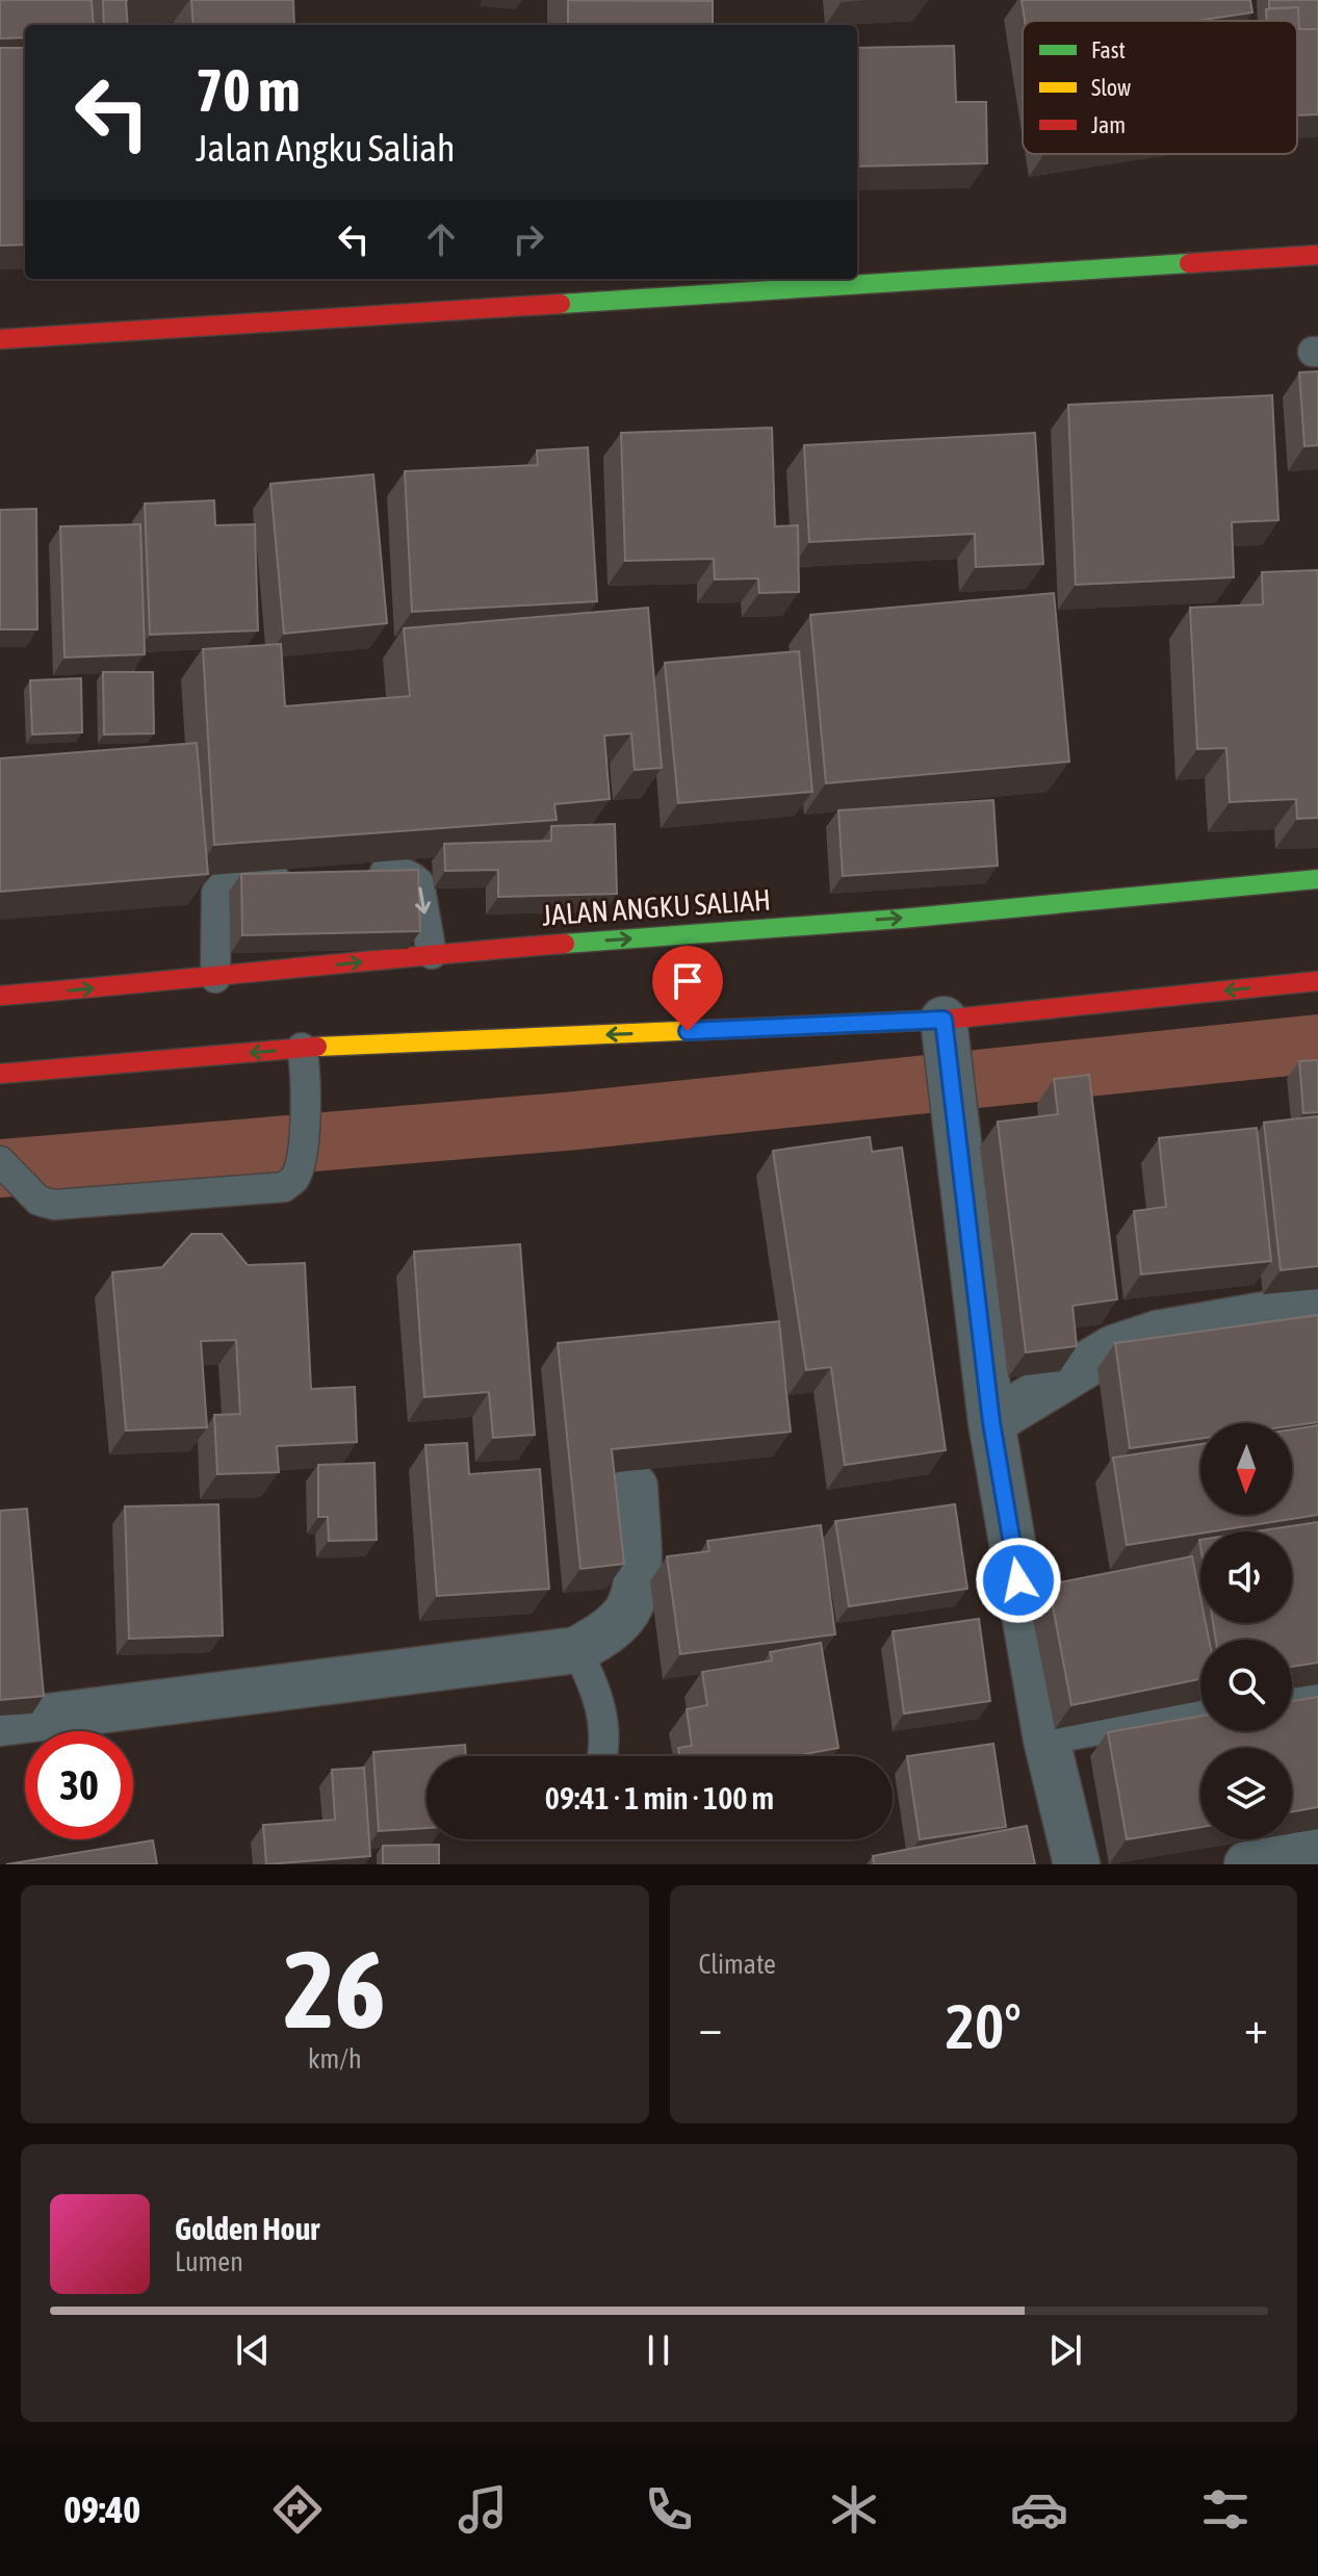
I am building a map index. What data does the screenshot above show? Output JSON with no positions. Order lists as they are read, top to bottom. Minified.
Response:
{"streets":{"main road":["JALAN ANGKU SALIAH"]},"legend":["Fast","Slow","Jam"],"north":"bottom","page":{"turn":["70 m","Jalan Angku Saliah"],"limit":"30","trip":"09:41 · 1 min · 100 m","tile":[["26","km/h"],"Climate"],"heat":["−","20°","+"],"song":["Golden Hour","Lumen"],"tabs":"09:40"}}
